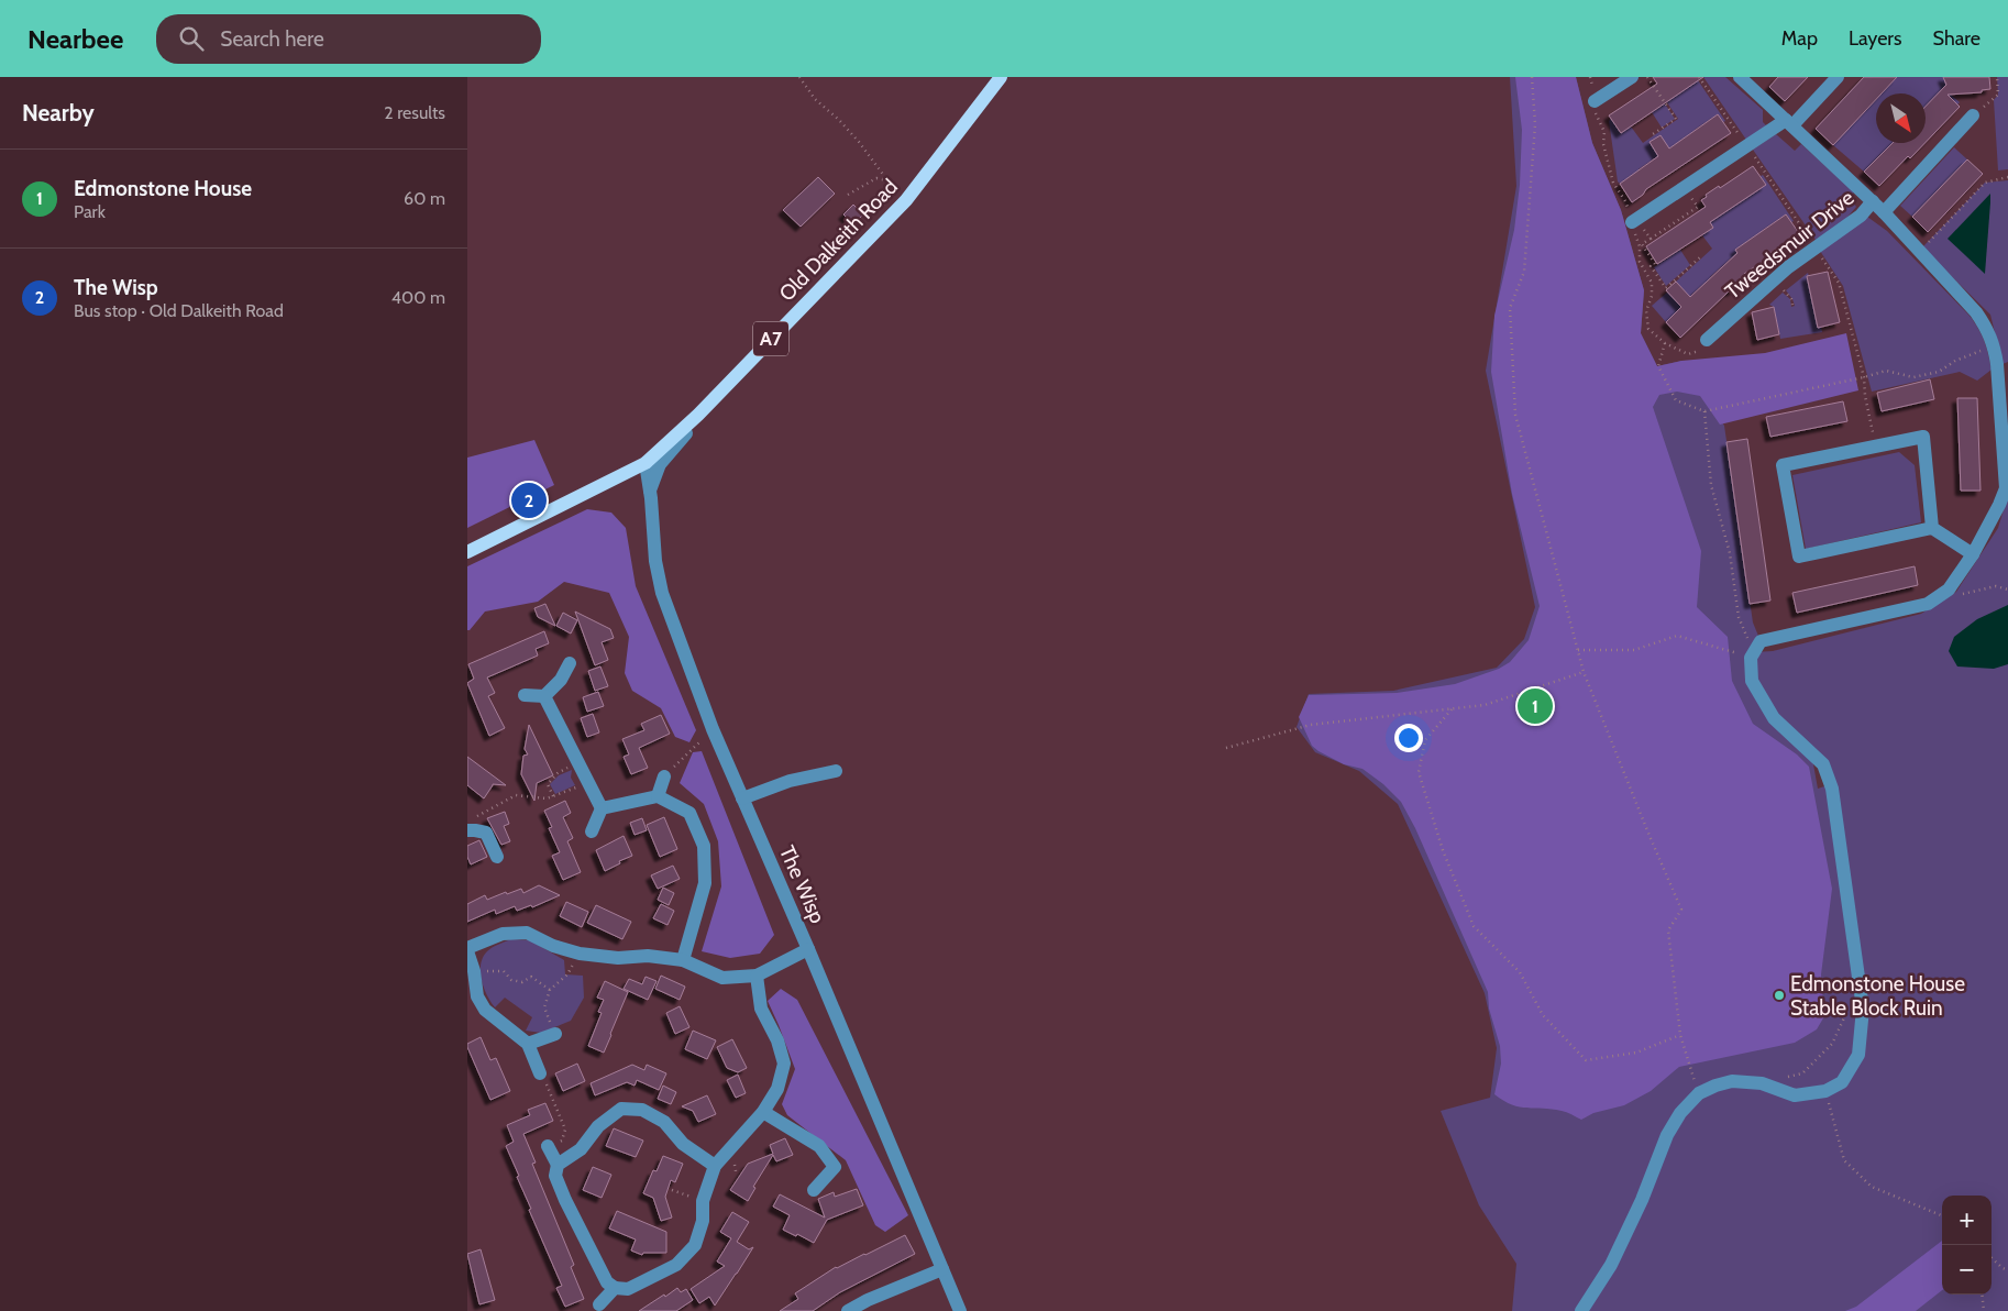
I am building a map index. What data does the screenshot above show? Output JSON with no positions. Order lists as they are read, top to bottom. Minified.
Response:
{"streets":{"main road":["Old Dalkeith Road","A7"],"street":["Tweedsmuir Drive","The Wisp"]},"crossings":[["Old Dalkeith Road","The Wisp"]],"places":["Edmonstone House Stable Block Ruin"],"north":"bottom right","page":{"header":"Nearbee","search":"Search here","nav":["Map","Layers","Share"],"heading":["Nearby","2 results"],"list":[{"mark":"1","name":"Edmonstone House","note":"Park","value":"60 m"},{"mark":"2","name":"The Wisp","note":"Bus stop · Old Dalkeith Road","value":"400 m"}],"pins":["2","1"],"map_buttons":["+","−"]}}
